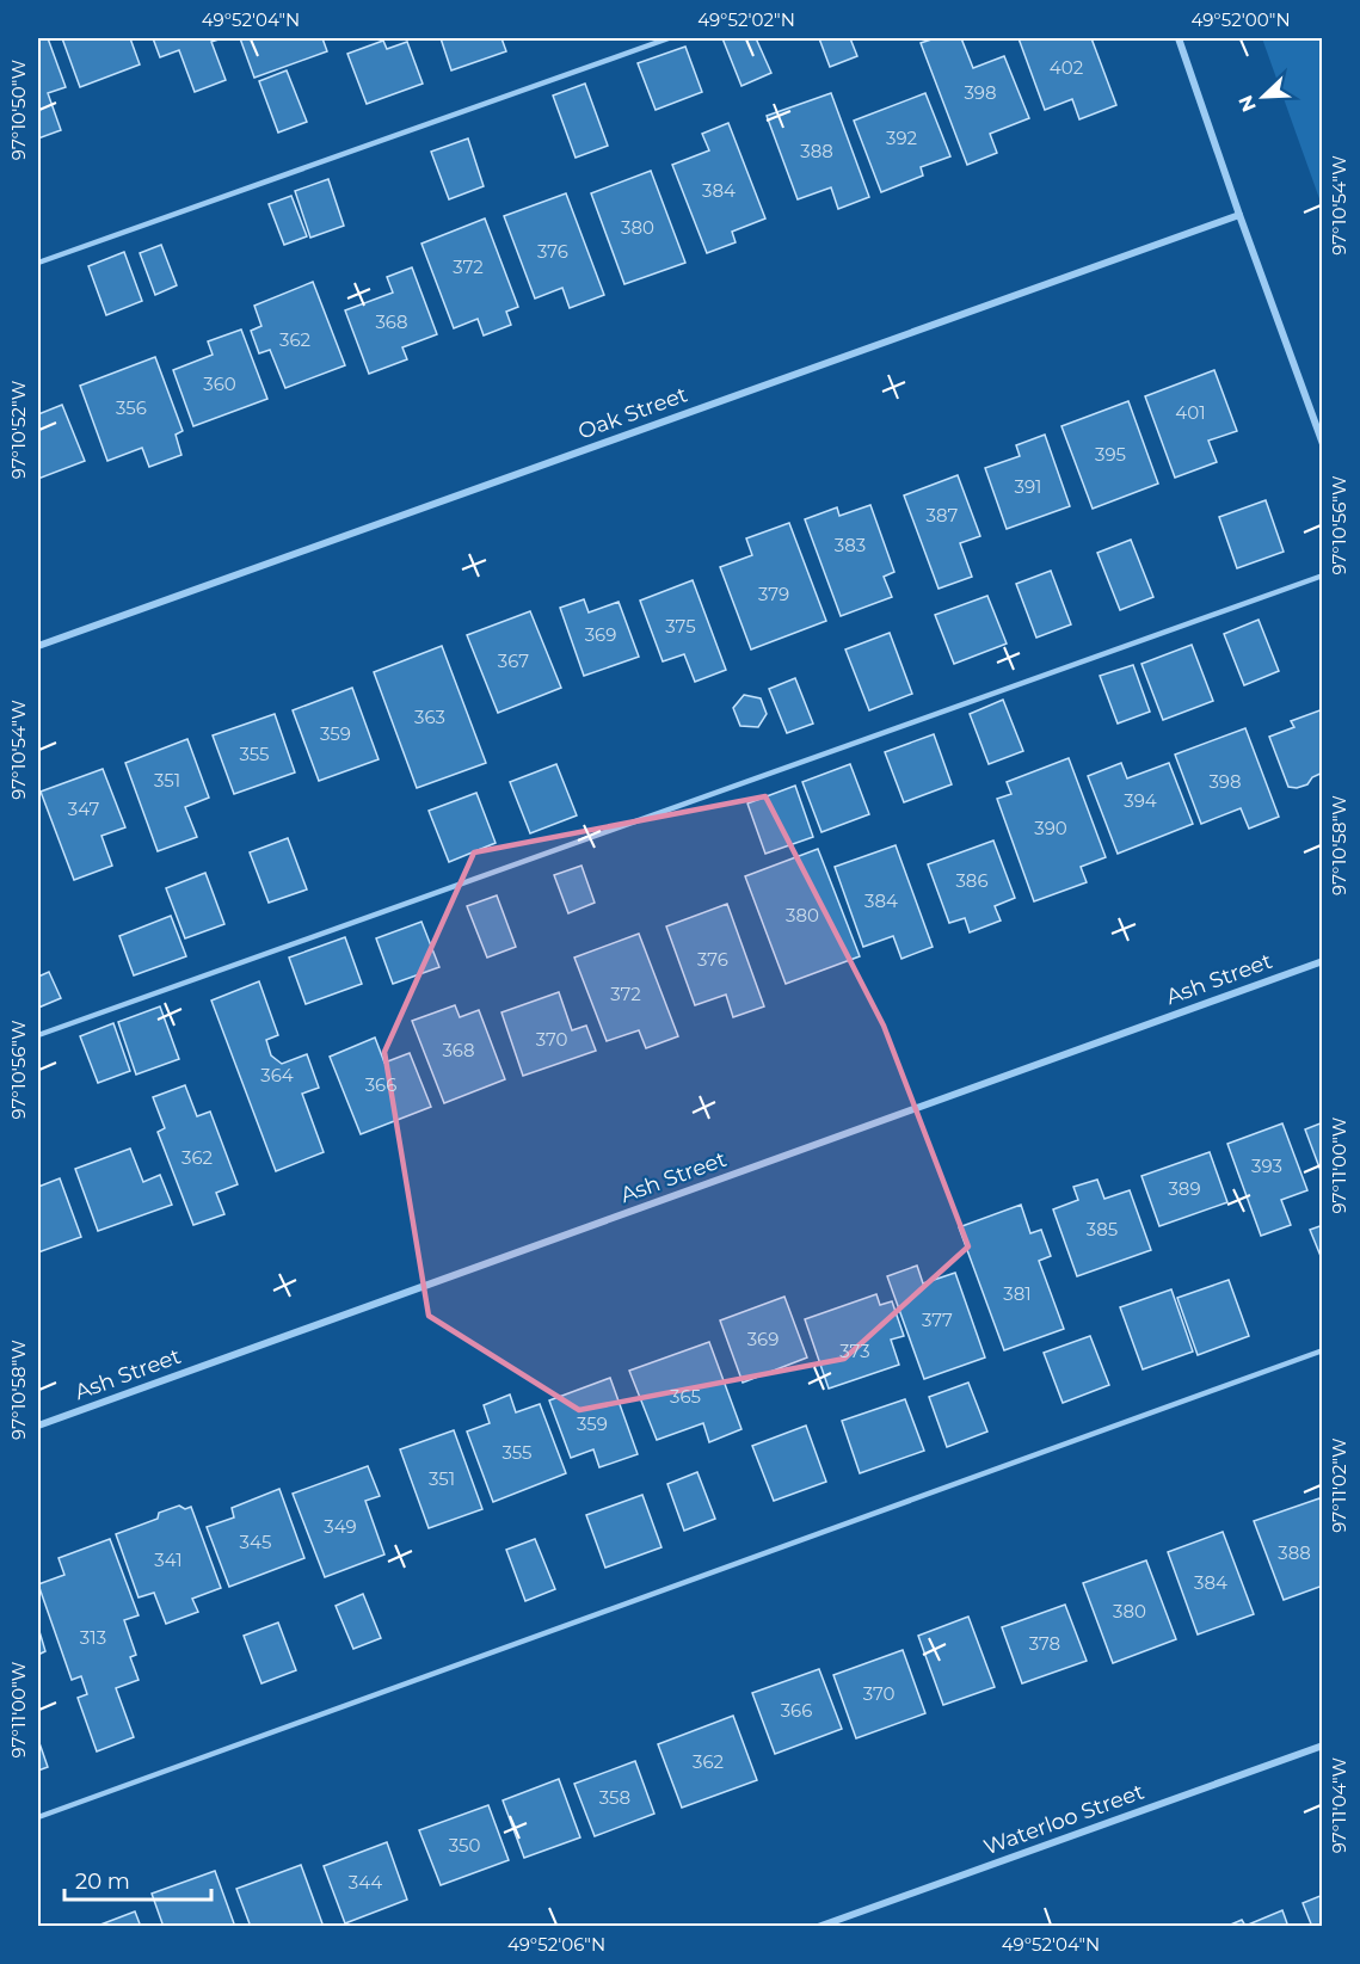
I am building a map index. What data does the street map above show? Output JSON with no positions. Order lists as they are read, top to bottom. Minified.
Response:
{"streets":{"street":["Oak Street","Ash Street","Waterloo Street"]},"house_numbers":["402","398","392","388","384","380","376","372","368","362","360","356","401","395","391","387","383","379","375","369","367","363","359","355","351","398","394","347","390","386","384","380","376","372","370","368","364","366","362","393","389","385","381","377","369","373","365","359","355","351","349","345","388","341","384","380","313","378","370","366","362","358","350","344"],"scale_bar":"20 m","north":"bottom left","coordinates":["49°52'04\"N","49°52'02\"N","49°52'00\"N","97°10'50\"W","97°10'54\"W","97°10'52\"W","97°10'56\"W","97°10'58\"W","97°11'00\"W","97°11'02\"W","97°11'04\"W","49°52'06\"N"]}
